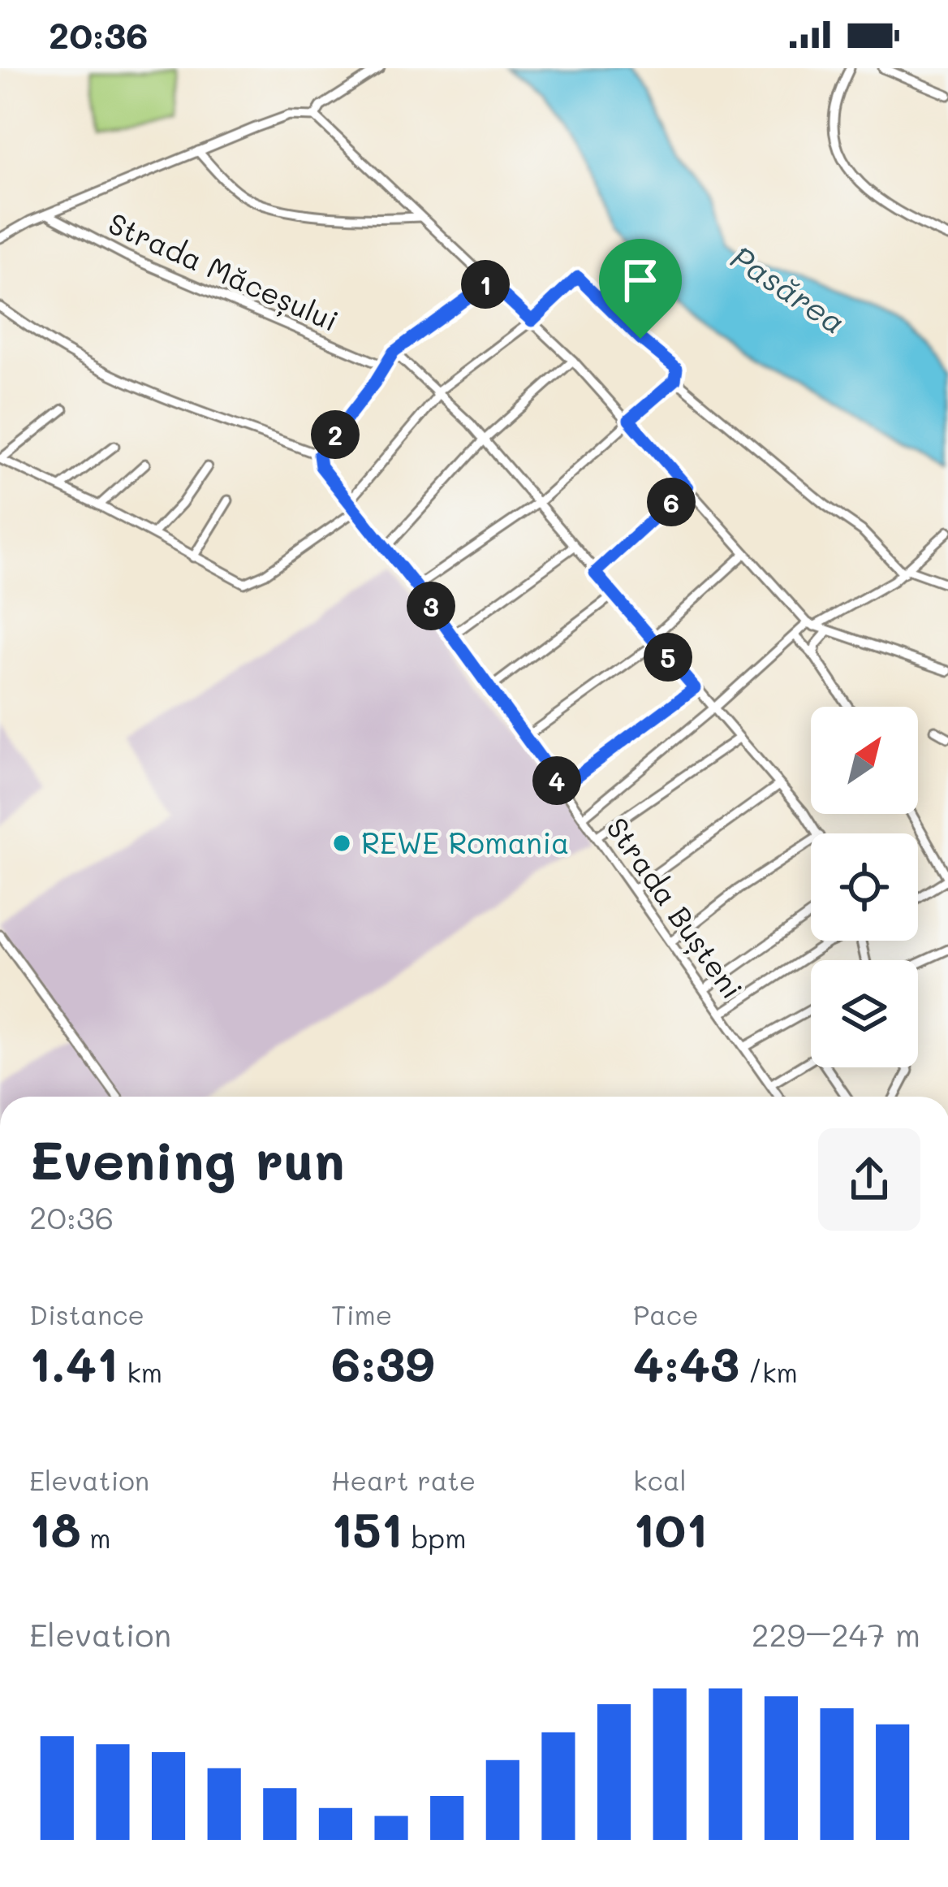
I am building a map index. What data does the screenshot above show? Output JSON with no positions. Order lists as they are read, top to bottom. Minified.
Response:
{"streets":{"street":["Strada Măceșului","Strada Bușteni"]},"water":["Pasărea"],"places":["REWE Romania"],"north":"top right","page":{"status":"20:36","pins":["1","2","6","3","5","4"],"heading":["Evening run","20:36"],"stats":[["Distance","1.41 km"],["Time","6:39"],["Pace","4:43 /km"],["Elevation","18 m"],["Heart rate","151 bpm"],["kcal","101"]],"chart":["Elevation","229–247 m"]}}
